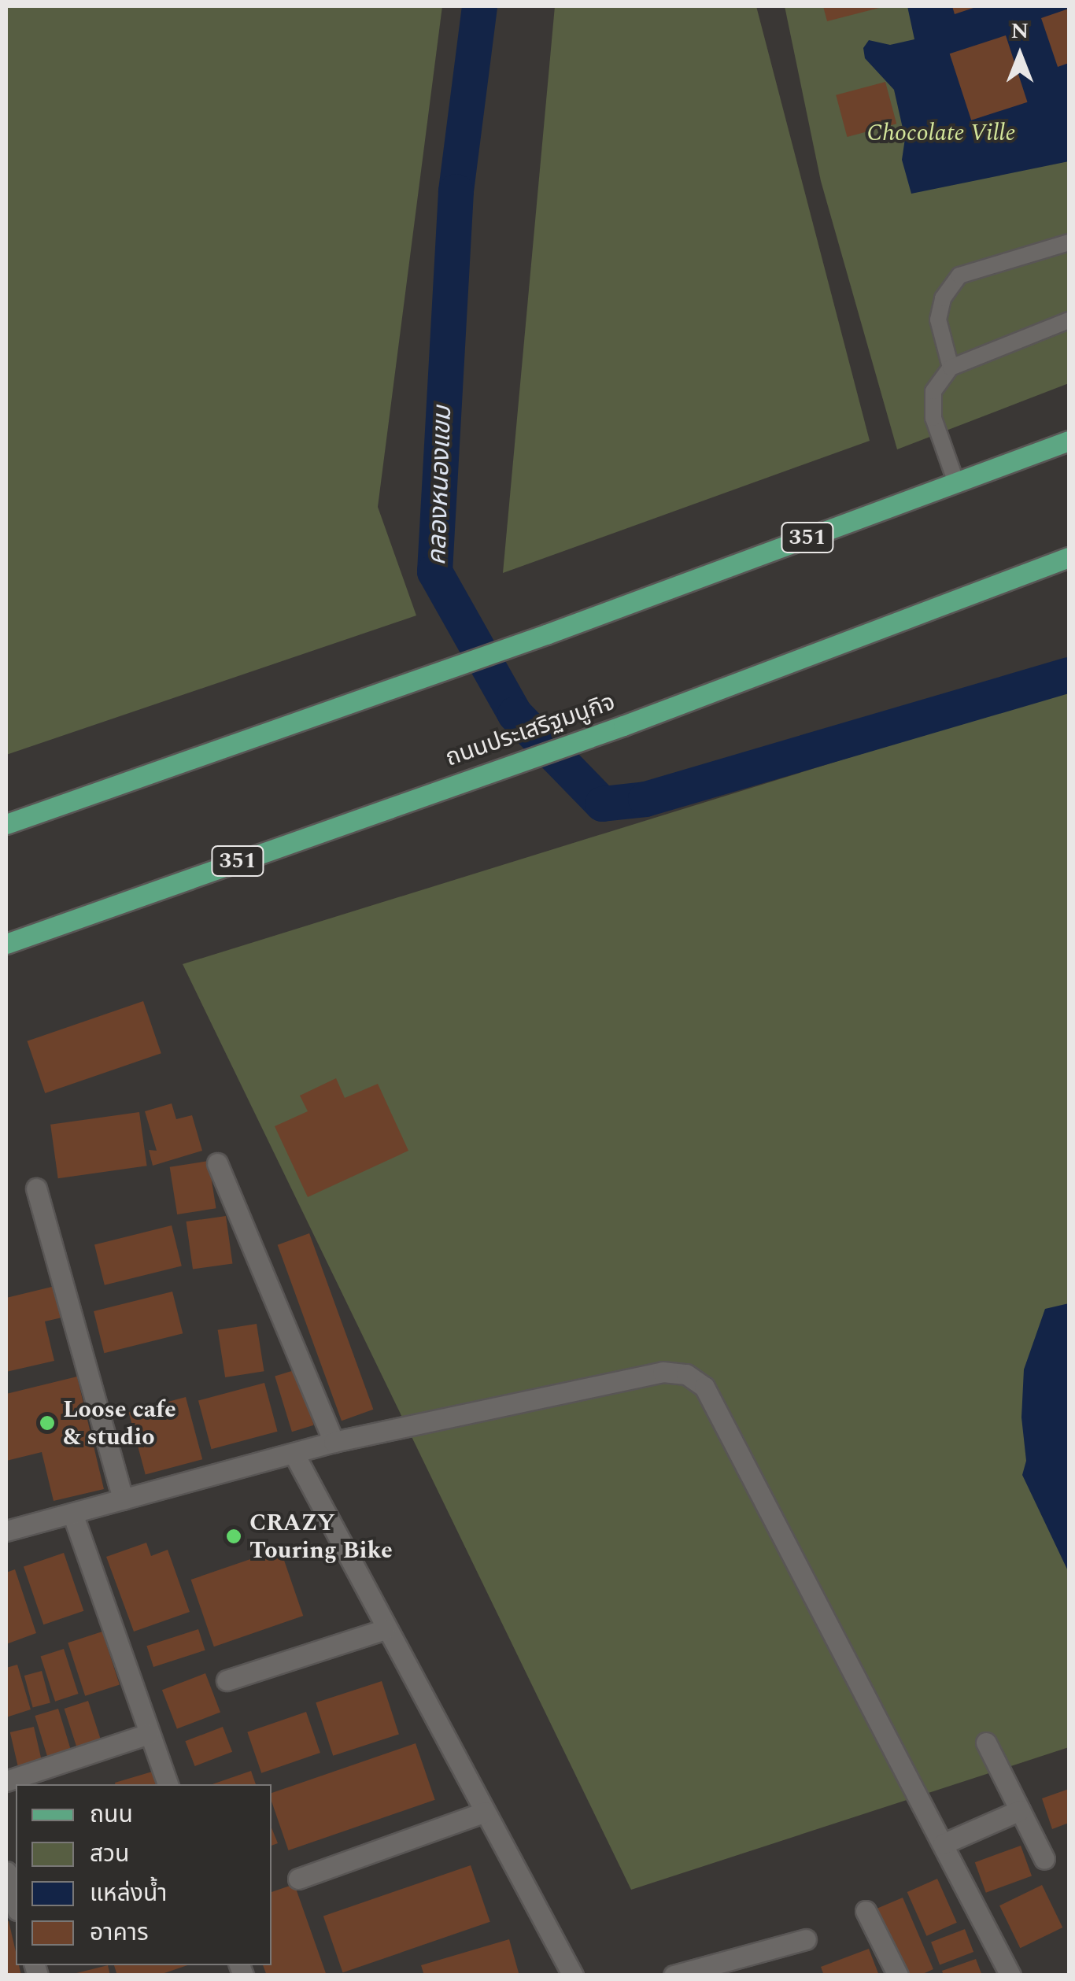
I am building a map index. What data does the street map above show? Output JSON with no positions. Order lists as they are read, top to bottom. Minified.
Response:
{"streets":{"main road":["351","ถนนประเสริฐมนูกิจ"]},"water":["คลองหนองแขม"],"parks":["Chocolate Ville"],"places":["Loose cafe & studio","CRAZY Touring Bike"],"legend":["ถนน","สวน","แหล่งน้ำ","อาคาร"],"north":"top"}
